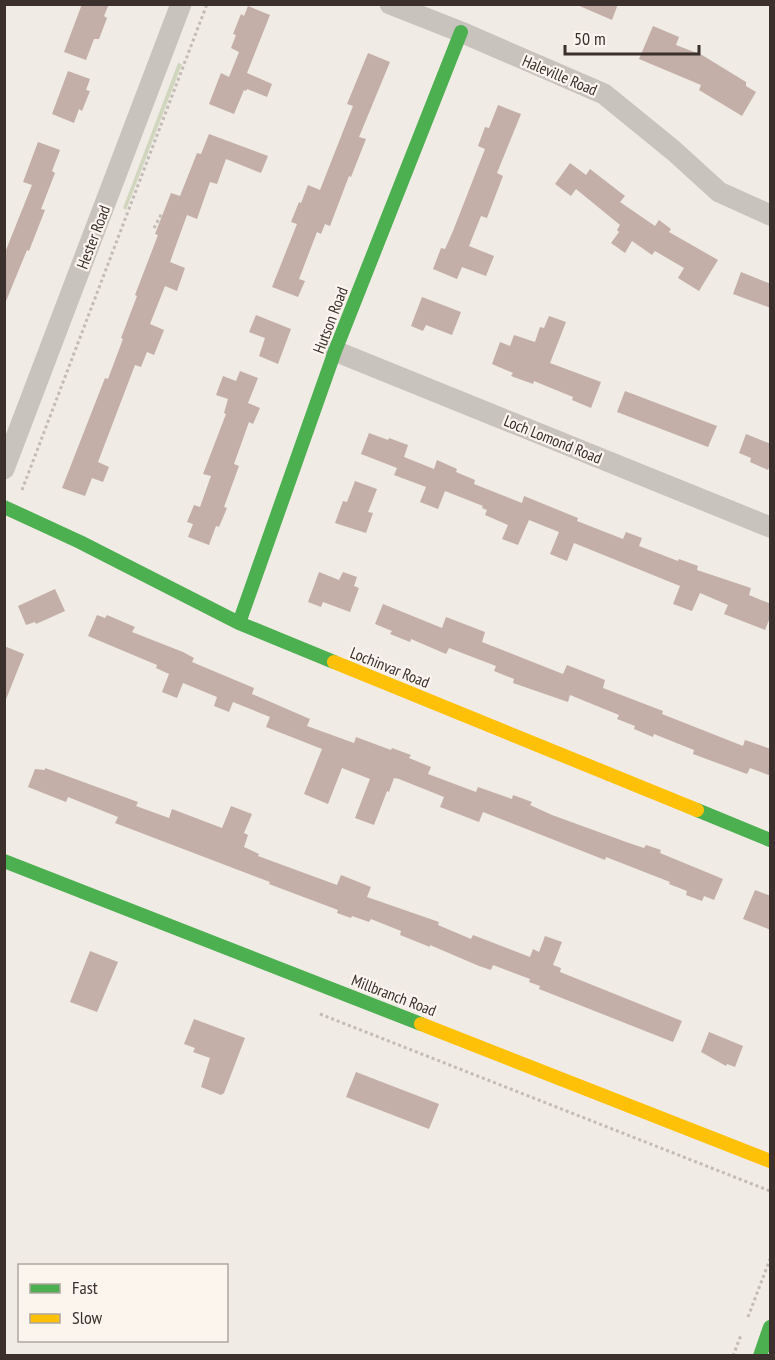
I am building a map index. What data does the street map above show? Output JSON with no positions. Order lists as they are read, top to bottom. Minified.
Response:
{"streets":{"street":["Haleville Road","Hester Road","Hutson Road","Loch Lomond Road","Lochinvar Road","Millbranch Road"]},"crossings":[["Haleville Road","Hutson Road"],["Hutson Road","Loch Lomond Road"],["Hutson Road","Lochinvar Road"]],"legend":["Fast","Slow"],"scale_bar":"50 m"}
